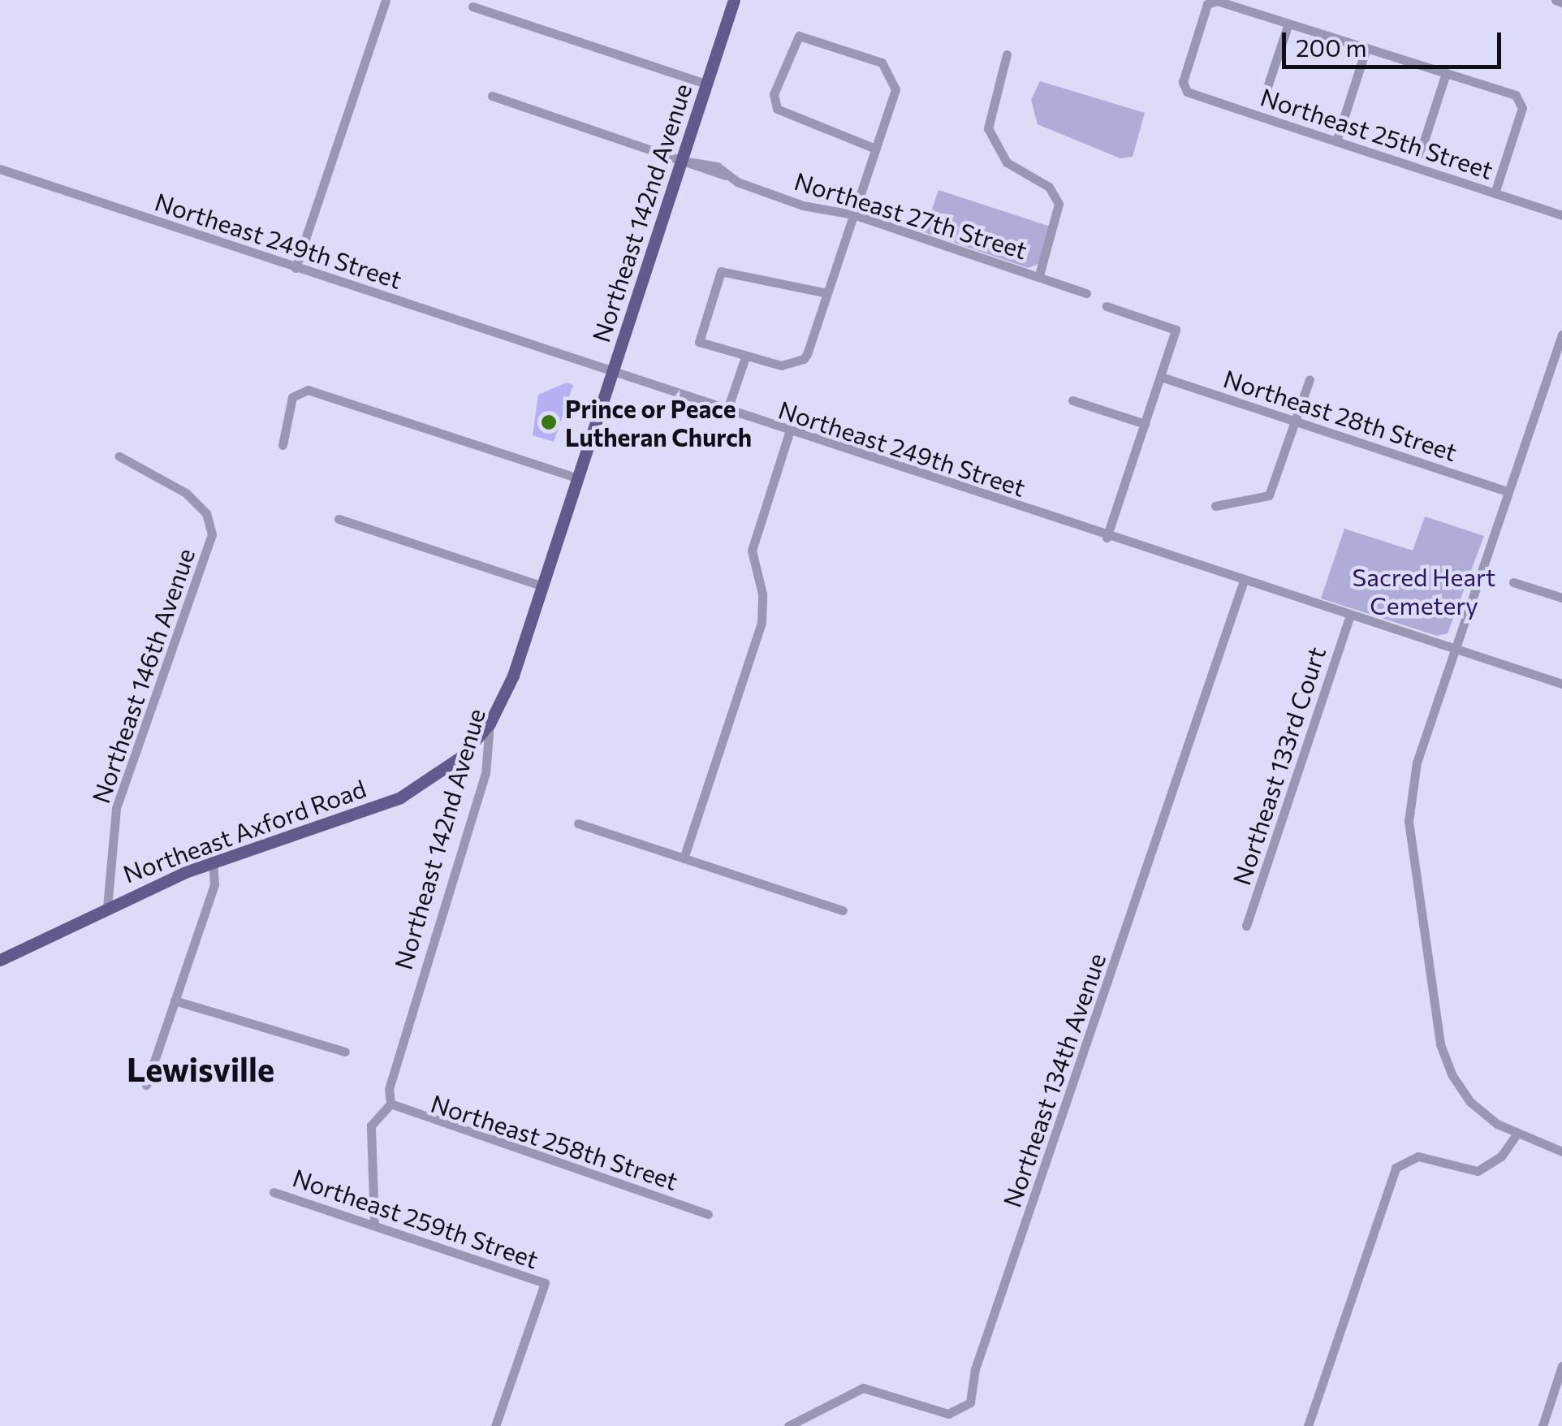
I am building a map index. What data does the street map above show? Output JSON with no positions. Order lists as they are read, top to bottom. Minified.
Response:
{"streets":{"main road":["Northeast 142nd Avenue","Northeast Axford Road"],"street":["Northeast 25th Street","Northeast 27th Street","Northeast 249th Street","Northeast 28th Street","Northeast 146th Avenue","Northeast 133rd Court","Northeast 134th Avenue","Northeast 258th Street","Northeast 259th Street"]},"crossings":[["Northeast 142nd Avenue","Northeast 27th Street"],["Northeast 142nd Avenue","Northeast 249th Street"],["Northeast 142nd Avenue","Northeast Axford Road"],["Northeast 142nd Avenue","Northeast 258th Street"],["Northeast 142nd Avenue","Northeast 259th Street"],["Northeast 249th Street","Northeast 133rd Court"],["Northeast 249th Street","Northeast 134th Avenue"],["Northeast 146th Avenue","Northeast Axford Road"]],"districts":["Lewisville"],"parks":["Sacred Heart Cemetery"],"places":["Prince or Peace Lutheran Church"],"scale_bar":"200 m"}
